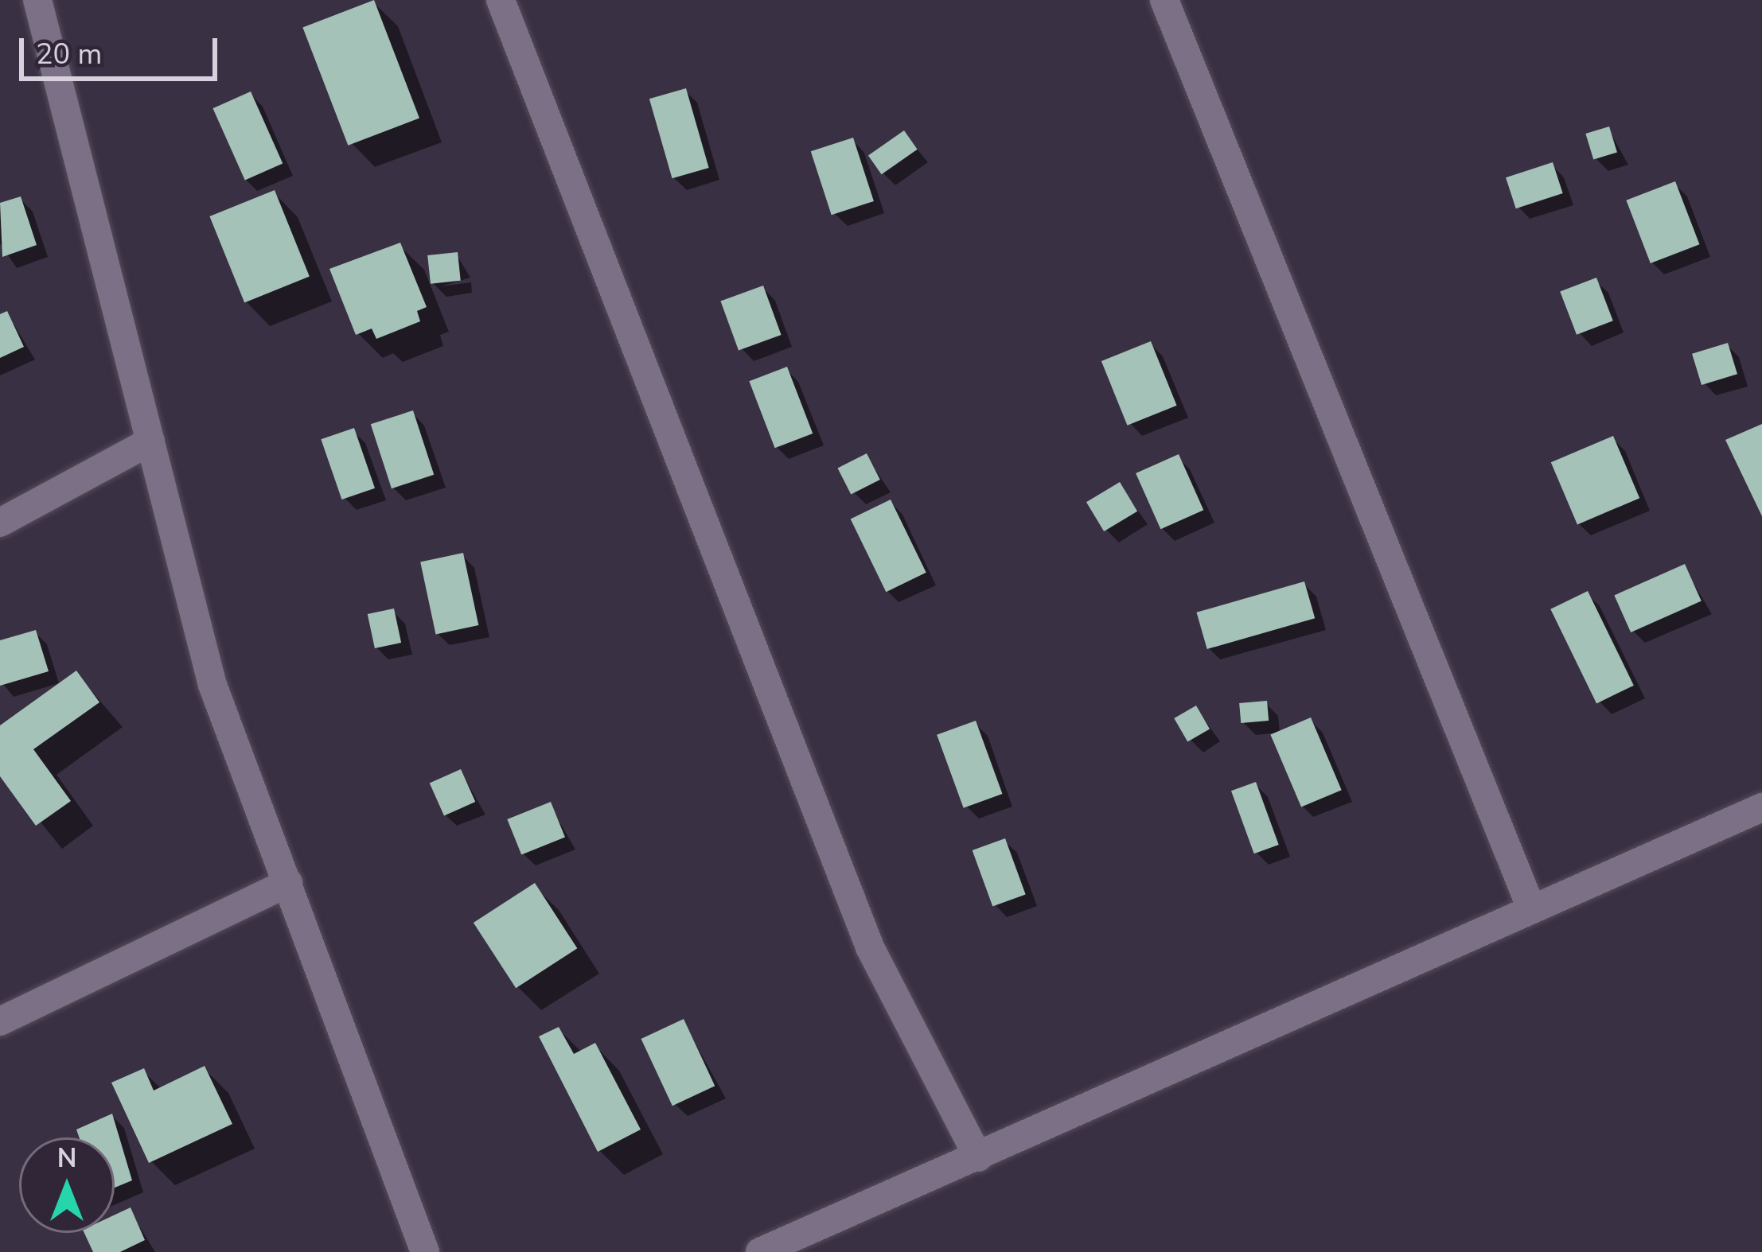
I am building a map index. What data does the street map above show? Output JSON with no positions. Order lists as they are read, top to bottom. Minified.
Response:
{"scale_bar":"20 m","north":"top"}
